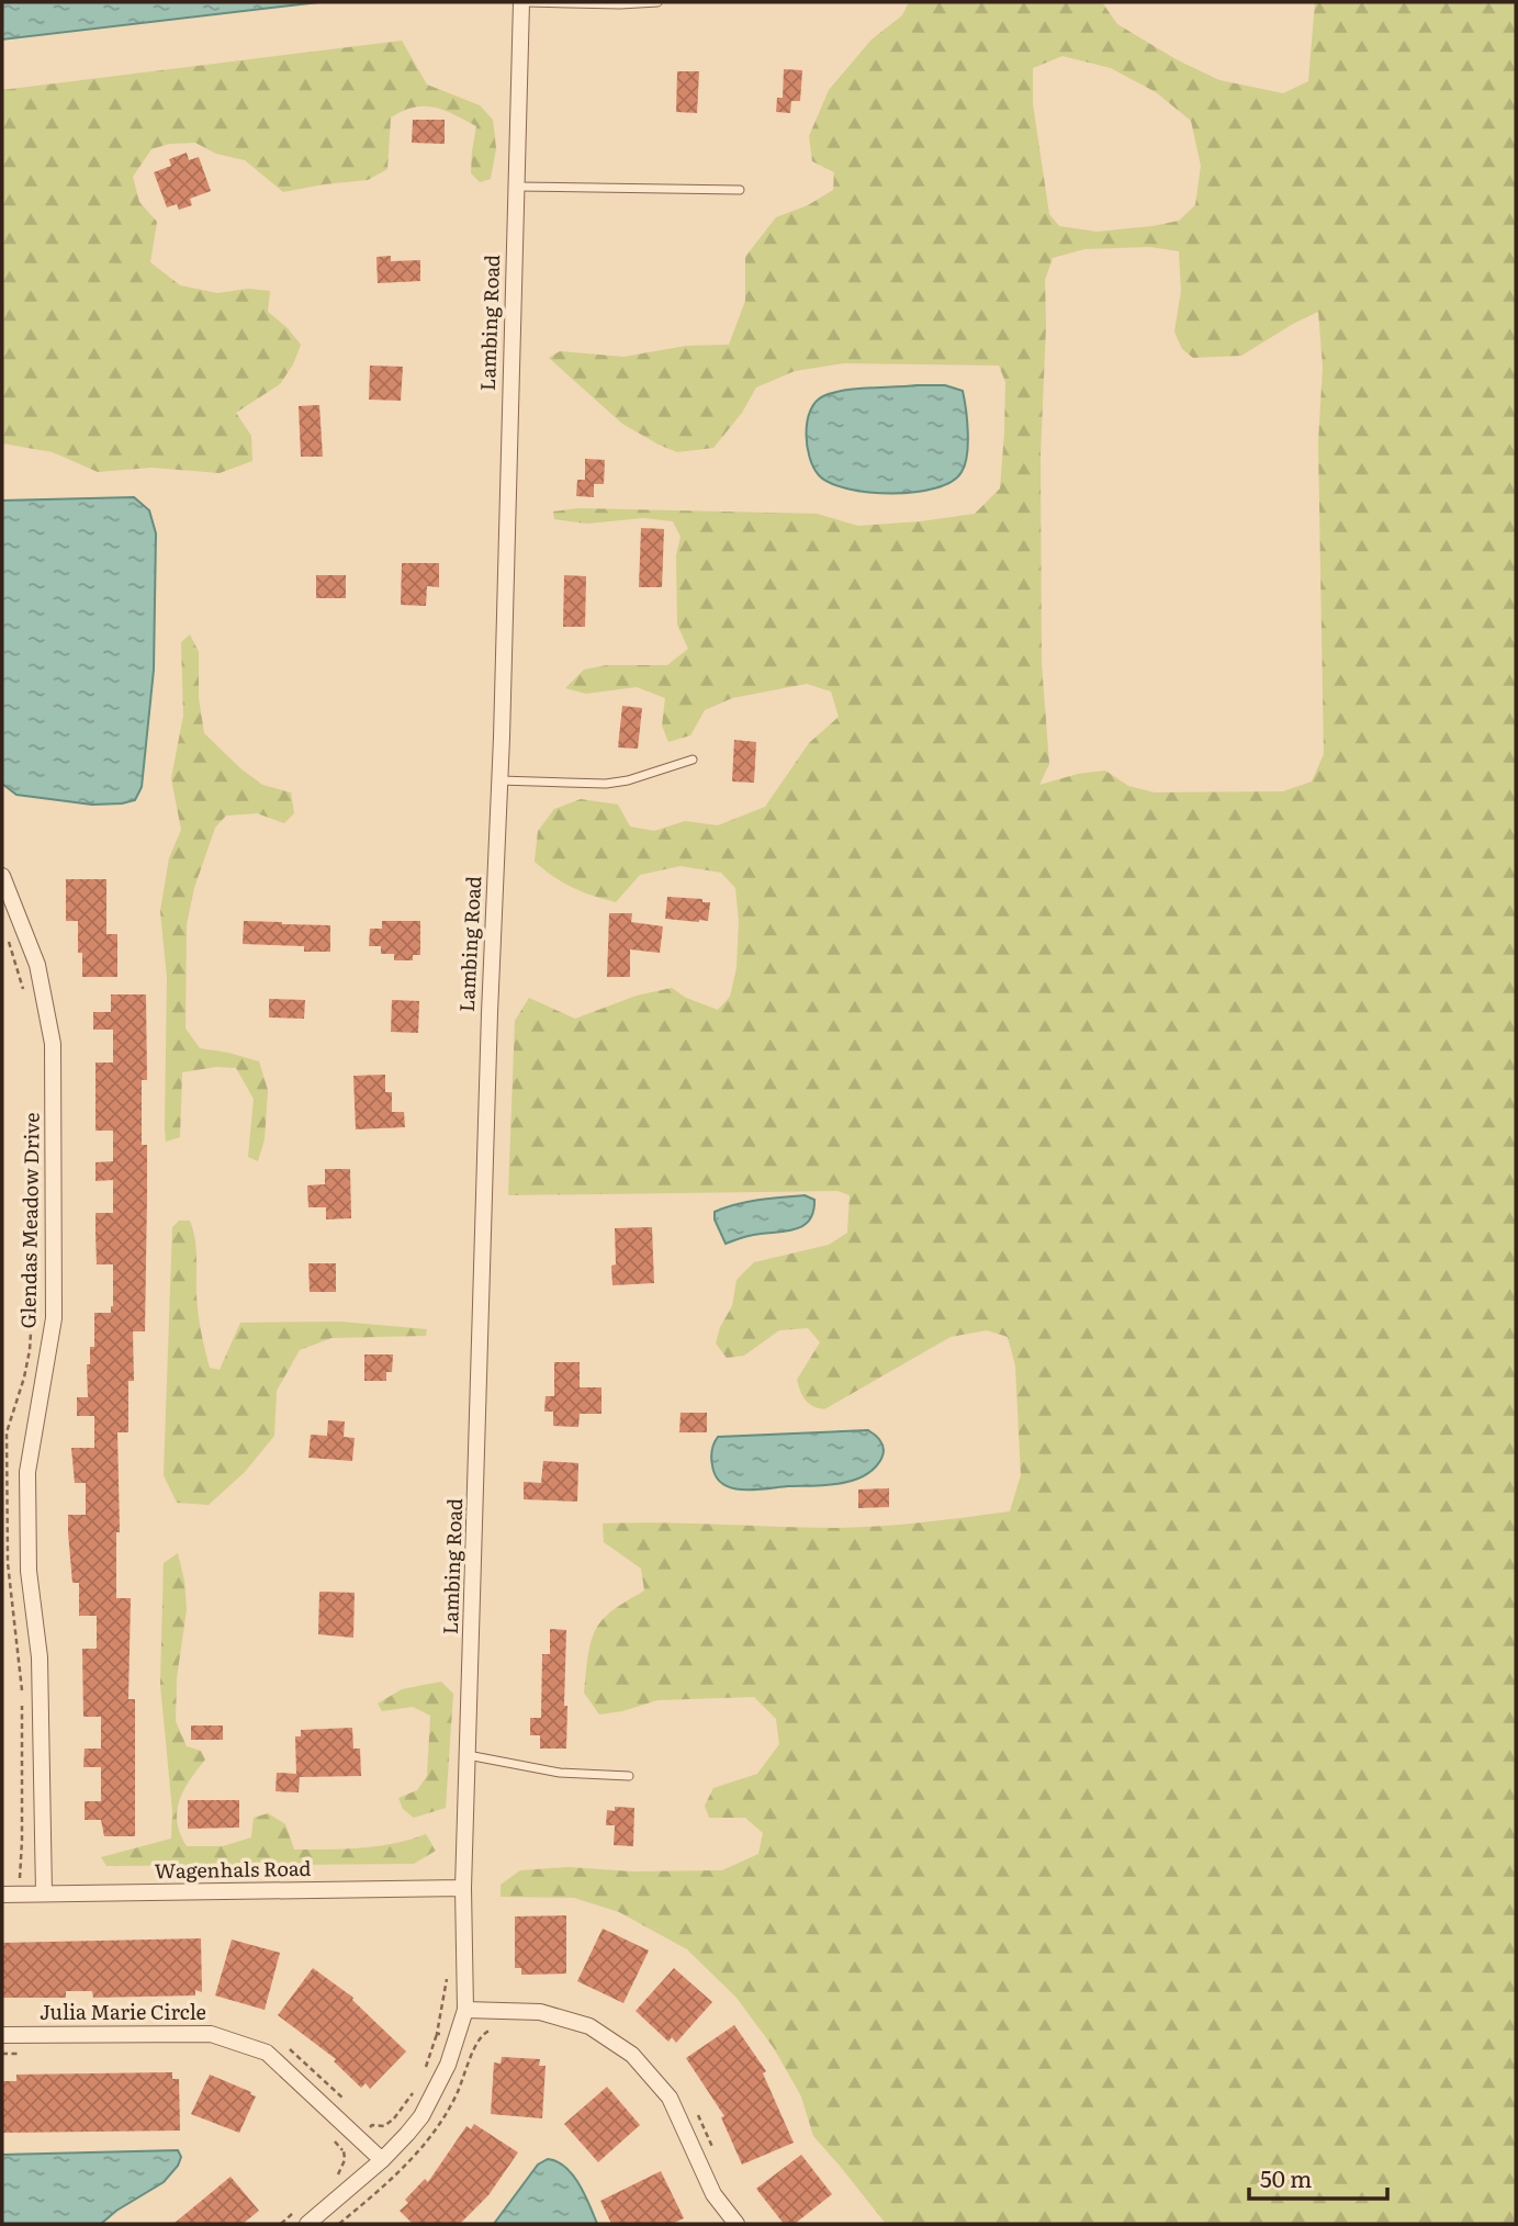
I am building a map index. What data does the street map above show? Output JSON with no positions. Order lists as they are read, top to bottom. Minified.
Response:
{"streets":{"street":["Lambing Road","Glendas Meadow Drive","Wagenhals Road","Julia Marie Circle"]},"crossings":[["Lambing Road","Wagenhals Road"],["Lambing Road","Julia Marie Circle"],["Glendas Meadow Drive","Wagenhals Road"]],"scale_bar":"50 m"}
